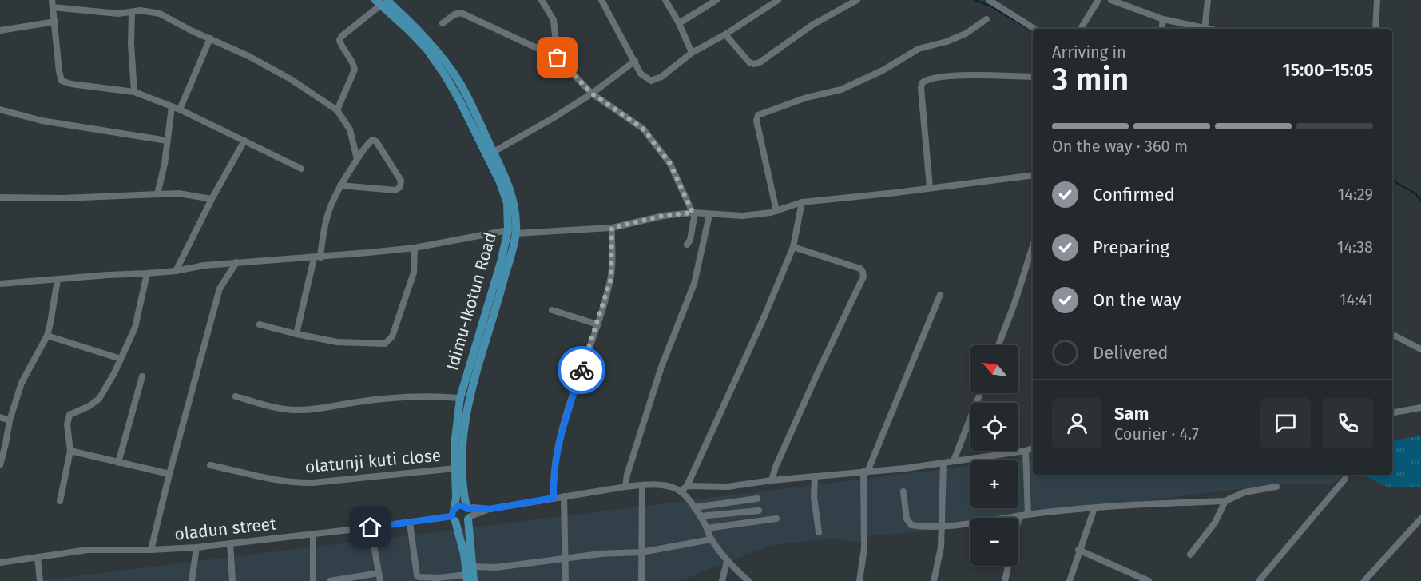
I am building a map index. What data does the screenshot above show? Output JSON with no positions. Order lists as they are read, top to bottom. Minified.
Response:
{"streets":{"main road":["Idimu-Ikotun Road"],"street":["olatunji kuti close","oladun street"]},"crossings":[["Idimu-Ikotun Road","olatunji kuti close"],["Idimu-Ikotun Road","oladun street"]],"north":"top left","page":{"heading":["3 min","Arriving in","15:00–15:05"],"panel":["Sam","Courier · 4.7"],"bar":"On the way · 360 m","list":[["Confirmed","14:29"],["Preparing","14:38"],["On the way","14:41"],"Delivered"],"map_buttons":["+","−"]}}
